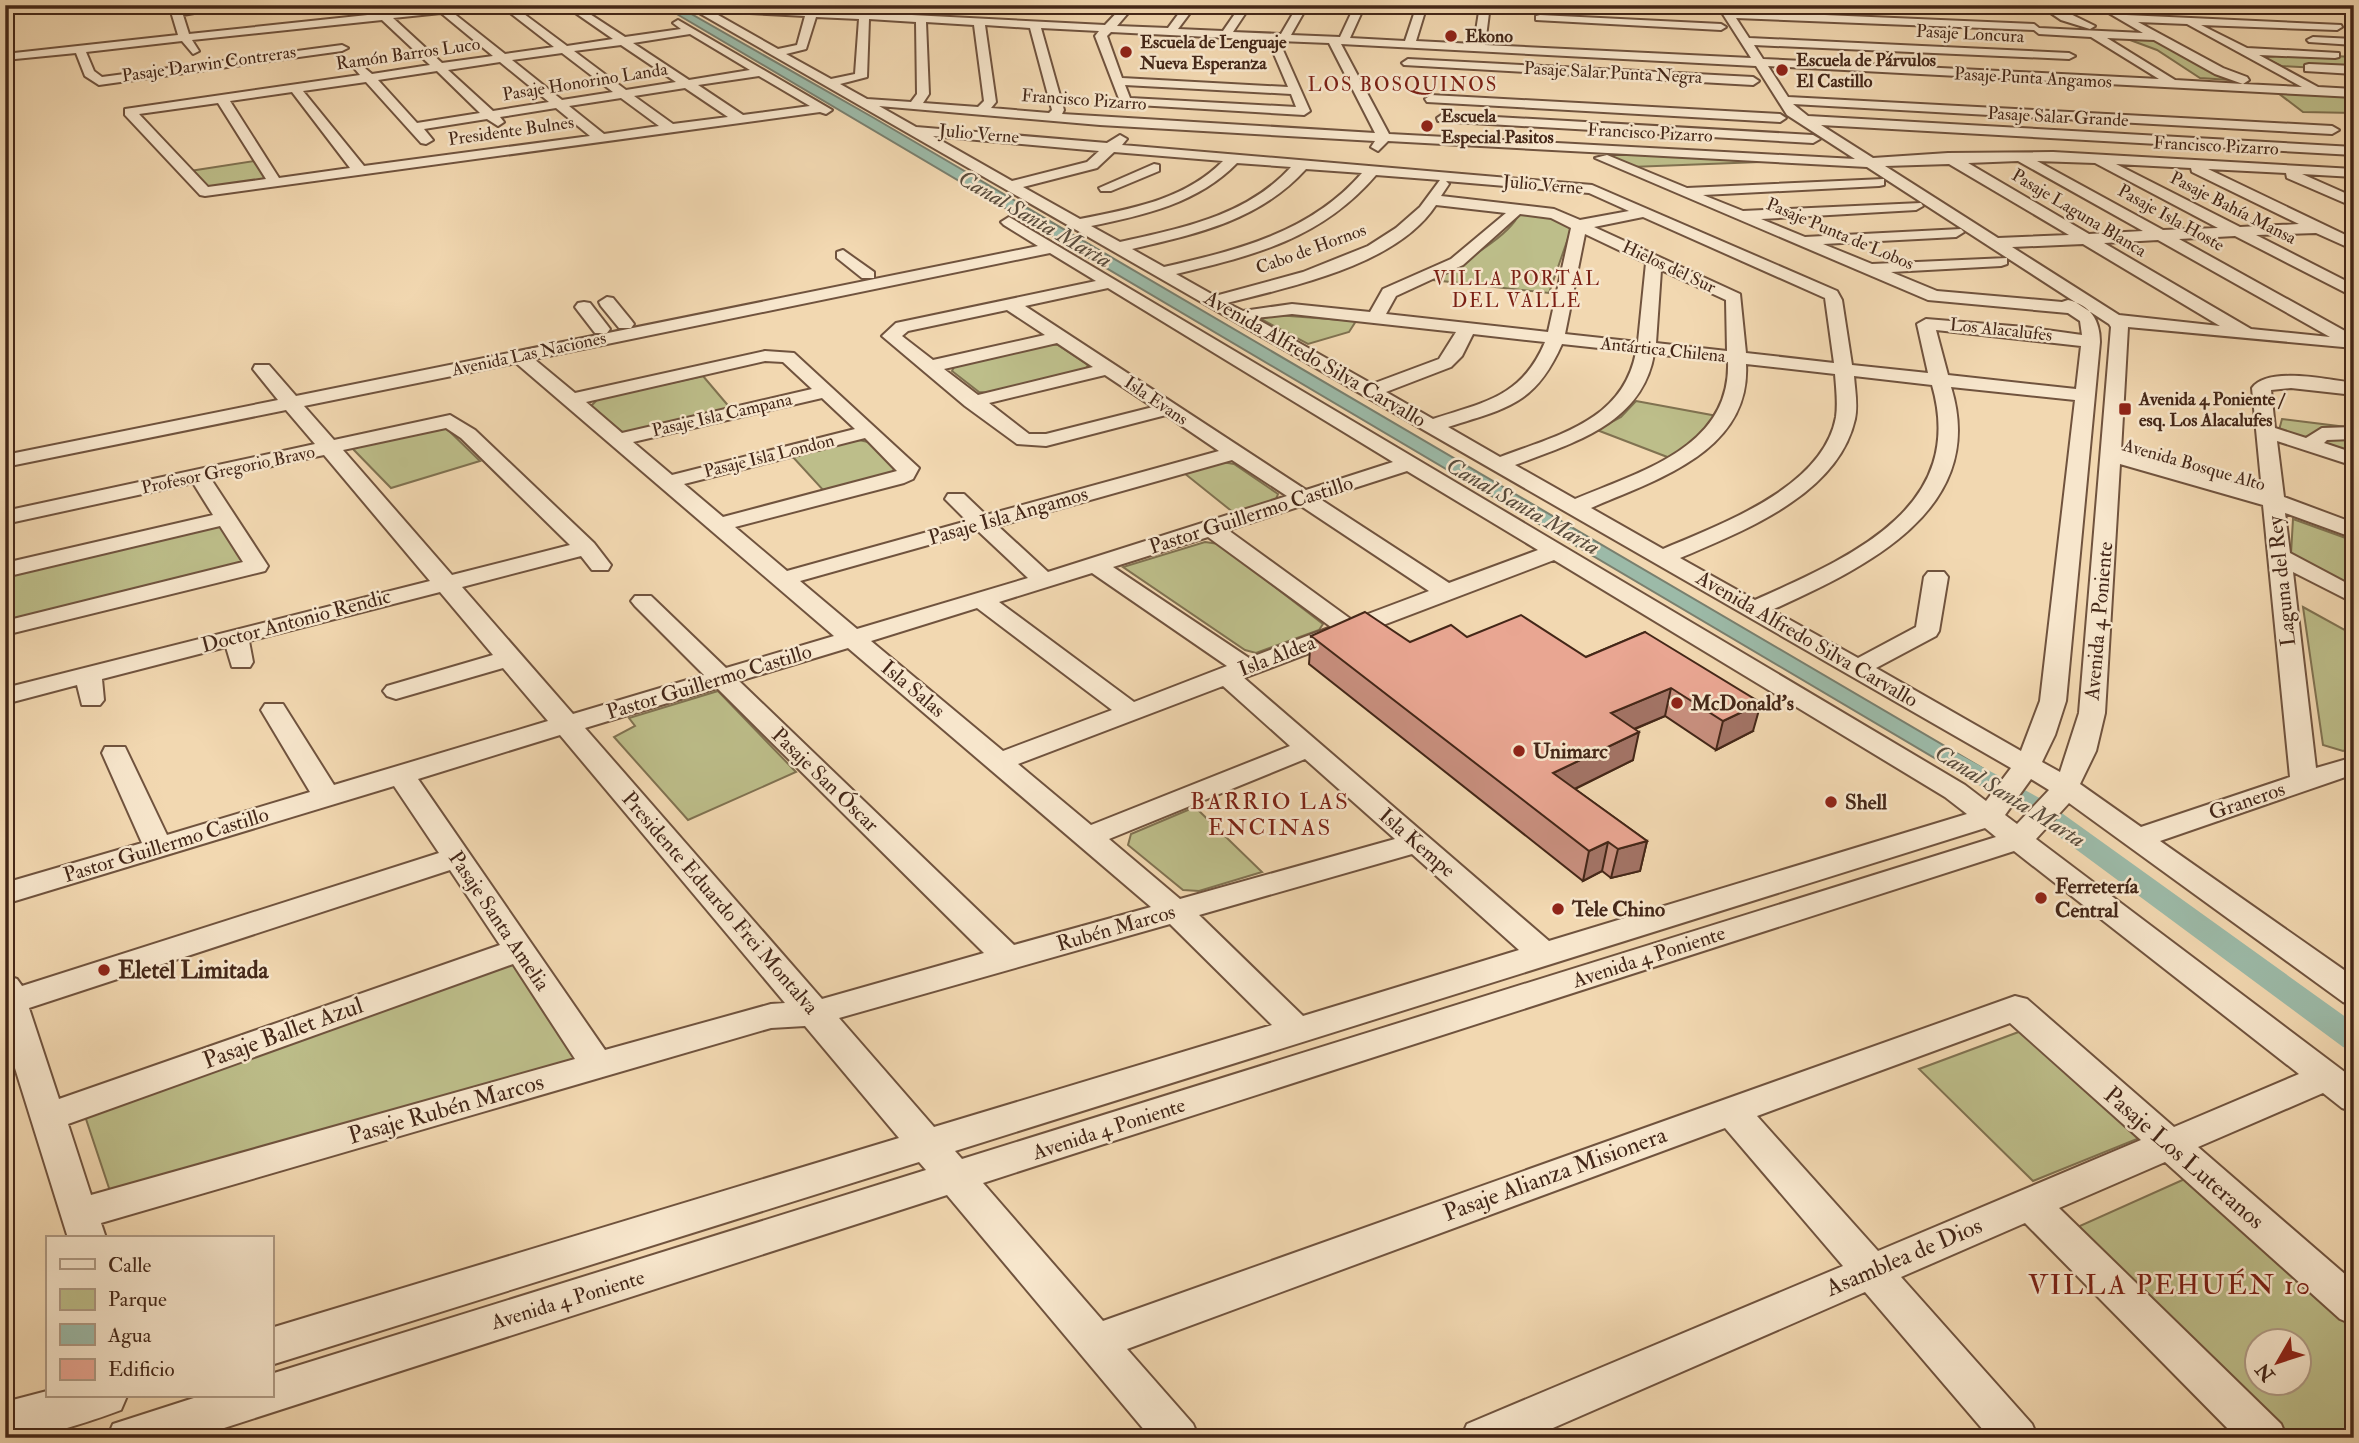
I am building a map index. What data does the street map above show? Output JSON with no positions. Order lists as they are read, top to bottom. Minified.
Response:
{"streets":{"street":["Pasaje Loncura","Ramón Barros Luco","Pasaje Honorino Landa","Francisco Pizarro","Pasaje Salar Grande","Presidente Bulnes","Julio Verne","Pasaje Bahía Mansa","Pasaje Laguna Blanca","Pasaje Isla Hoste","Pasaje Punta de Lobos","Cabo de Hornos","Hielos del Sur","Los Alacalufes","Antártica Chilena","Avenida Las Naciones","Avenida Alfredo Silva Carvallo","Isla Evans","Pasaje Isla Campana","Pasaje Isla London","Avenida Bosque Alto","Profesor Gregorio Bravo","Pastor Guillermo Castillo","Pasaje Isla Angamos","Laguna del Rey","Doctor Antonio Rendic","Avenida 4 Poniente","Isla Aldea","Isla Salas","Pasaje San Óscar","Graneros","Isla Kempe","Presidente Eduardo Frei Montalva","Pasaje Santa Amelia","Rubén Marcos","Pasaje Ballet Azul","Pasaje Rubén Marcos","Pasaje Los Luteranos","Pasaje Alianza Misionera","Asamblea de Dios"]},"crossings":[["Ramón Barros Luco","Presidente Bulnes"],["Pasaje Honorino Landa","Presidente Bulnes"],["Francisco Pizarro","Julio Verne"],["Francisco Pizarro","Pasaje Bahía Mansa"],["Francisco Pizarro","Pasaje Laguna Blanca"],["Francisco Pizarro","Pasaje Isla Hoste"],["Francisco Pizarro","Pasaje Punta de Lobos"],["Francisco Pizarro","Cabo de Hornos"],["Francisco Pizarro","Avenida Alfredo Silva Carvallo"],["Francisco Pizarro","Avenida 4 Poniente"],["Pasaje Salar Grande","Pasaje Laguna Blanca"],["Pasaje Salar Grande","Pasaje Isla Hoste"],["Julio Verne","Cabo de Hornos"],["Julio Verne","Antártica Chilena"],["Julio Verne","Avenida Alfredo Silva Carvallo"],["Pasaje Punta de Lobos","Avenida 4 Poniente"],["Cabo de Hornos","Hielos del Sur"],["Cabo de Hornos","Avenida Alfredo Silva Carvallo"],["Hielos del Sur","Antártica Chilena"],["Hielos del Sur","Avenida Alfredo Silva Carvallo"],["Los Alacalufes","Antártica Chilena"],["Los Alacalufes","Avenida 4 Poniente"],["Antártica Chilena","Avenida Alfredo Silva Carvallo"],["Antártica Chilena","Avenida 4 Poniente"],["Avenida Las Naciones","Avenida Alfredo Silva Carvallo"],["Avenida Las Naciones","Isla Salas"],["Avenida Las Naciones","Presidente Eduardo Frei Montalva"],["Avenida Alfredo Silva Carvallo","Pastor Guillermo Castillo"],["Avenida Alfredo Silva Carvallo","Avenida 4 Poniente"],["Avenida Alfredo Silva Carvallo","Isla Aldea"],["Avenida Alfredo Silva Carvallo","Graneros"],["Avenida Alfredo Silva Carvallo","Asamblea de Dios"],["Isla Evans","Pastor Guillermo Castillo"],["Isla Evans","Pasaje Isla Angamos"],["Isla Evans","Isla Aldea"],["Pasaje Isla Campana","Isla Salas"],["Pasaje Isla London","Isla Salas"],["Avenida Bosque Alto","Laguna del Rey"],["Avenida Bosque Alto","Avenida 4 Poniente"],["Profesor Gregorio Bravo","Doctor Antonio Rendic"],["Profesor Gregorio Bravo","Presidente Eduardo Frei Montalva"],["Pastor Guillermo Castillo","Isla Salas"],["Pastor Guillermo Castillo","Pasaje San Óscar"],["Pastor Guillermo Castillo","Presidente Eduardo Frei Montalva"],["Pastor Guillermo Castillo","Pasaje Santa Amelia"],["Pasaje Isla Angamos","Isla Salas"],["Laguna del Rey","Graneros"],["Doctor Antonio Rendic","Presidente Eduardo Frei Montalva"],["Avenida 4 Poniente","Isla Salas"],["Avenida 4 Poniente","Isla Kempe"],["Avenida 4 Poniente","Presidente Eduardo Frei Montalva"],["Isla Aldea","Isla Salas"],["Isla Aldea","Isla Kempe"],["Isla Salas","Rubén Marcos"],["Pasaje San Óscar","Rubén Marcos"],["Isla Kempe","Rubén Marcos"],["Presidente Eduardo Frei Montalva","Rubén Marcos"],["Presidente Eduardo Frei Montalva","Pasaje Rubén Marcos"],["Presidente Eduardo Frei Montalva","Pasaje Alianza Misionera"],["Pasaje Santa Amelia","Pasaje Ballet Azul"],["Pasaje Santa Amelia","Pasaje Rubén Marcos"],["Rubén Marcos","Pasaje Rubén Marcos"],["Pasaje Los Luteranos","Pasaje Alianza Misionera"],["Pasaje Los Luteranos","Asamblea de Dios"]],"districts":["LOS BOSQUINOS","VILLA PORTAL DEL VALLE","BARRIO LAS ENCINAS","VILLA PEHUÉN 10"],"water":["Canal Santa Marta"],"places":{"other":["Ekono","Escuela de Lenguaje Nueva Esperanza","Escuela de Párvulos El Castillo","Escuela Especial Pasitos","McDonald's","Unimarc","Shell","Ferretería Central","Tele Chino","Eletel Limitada"],"transit":["Avenida 4 Poniente / esq. Los Alacalufes"]},"legend":["Calle","Parque","Agua","Edificio"],"north":"bottom left"}
